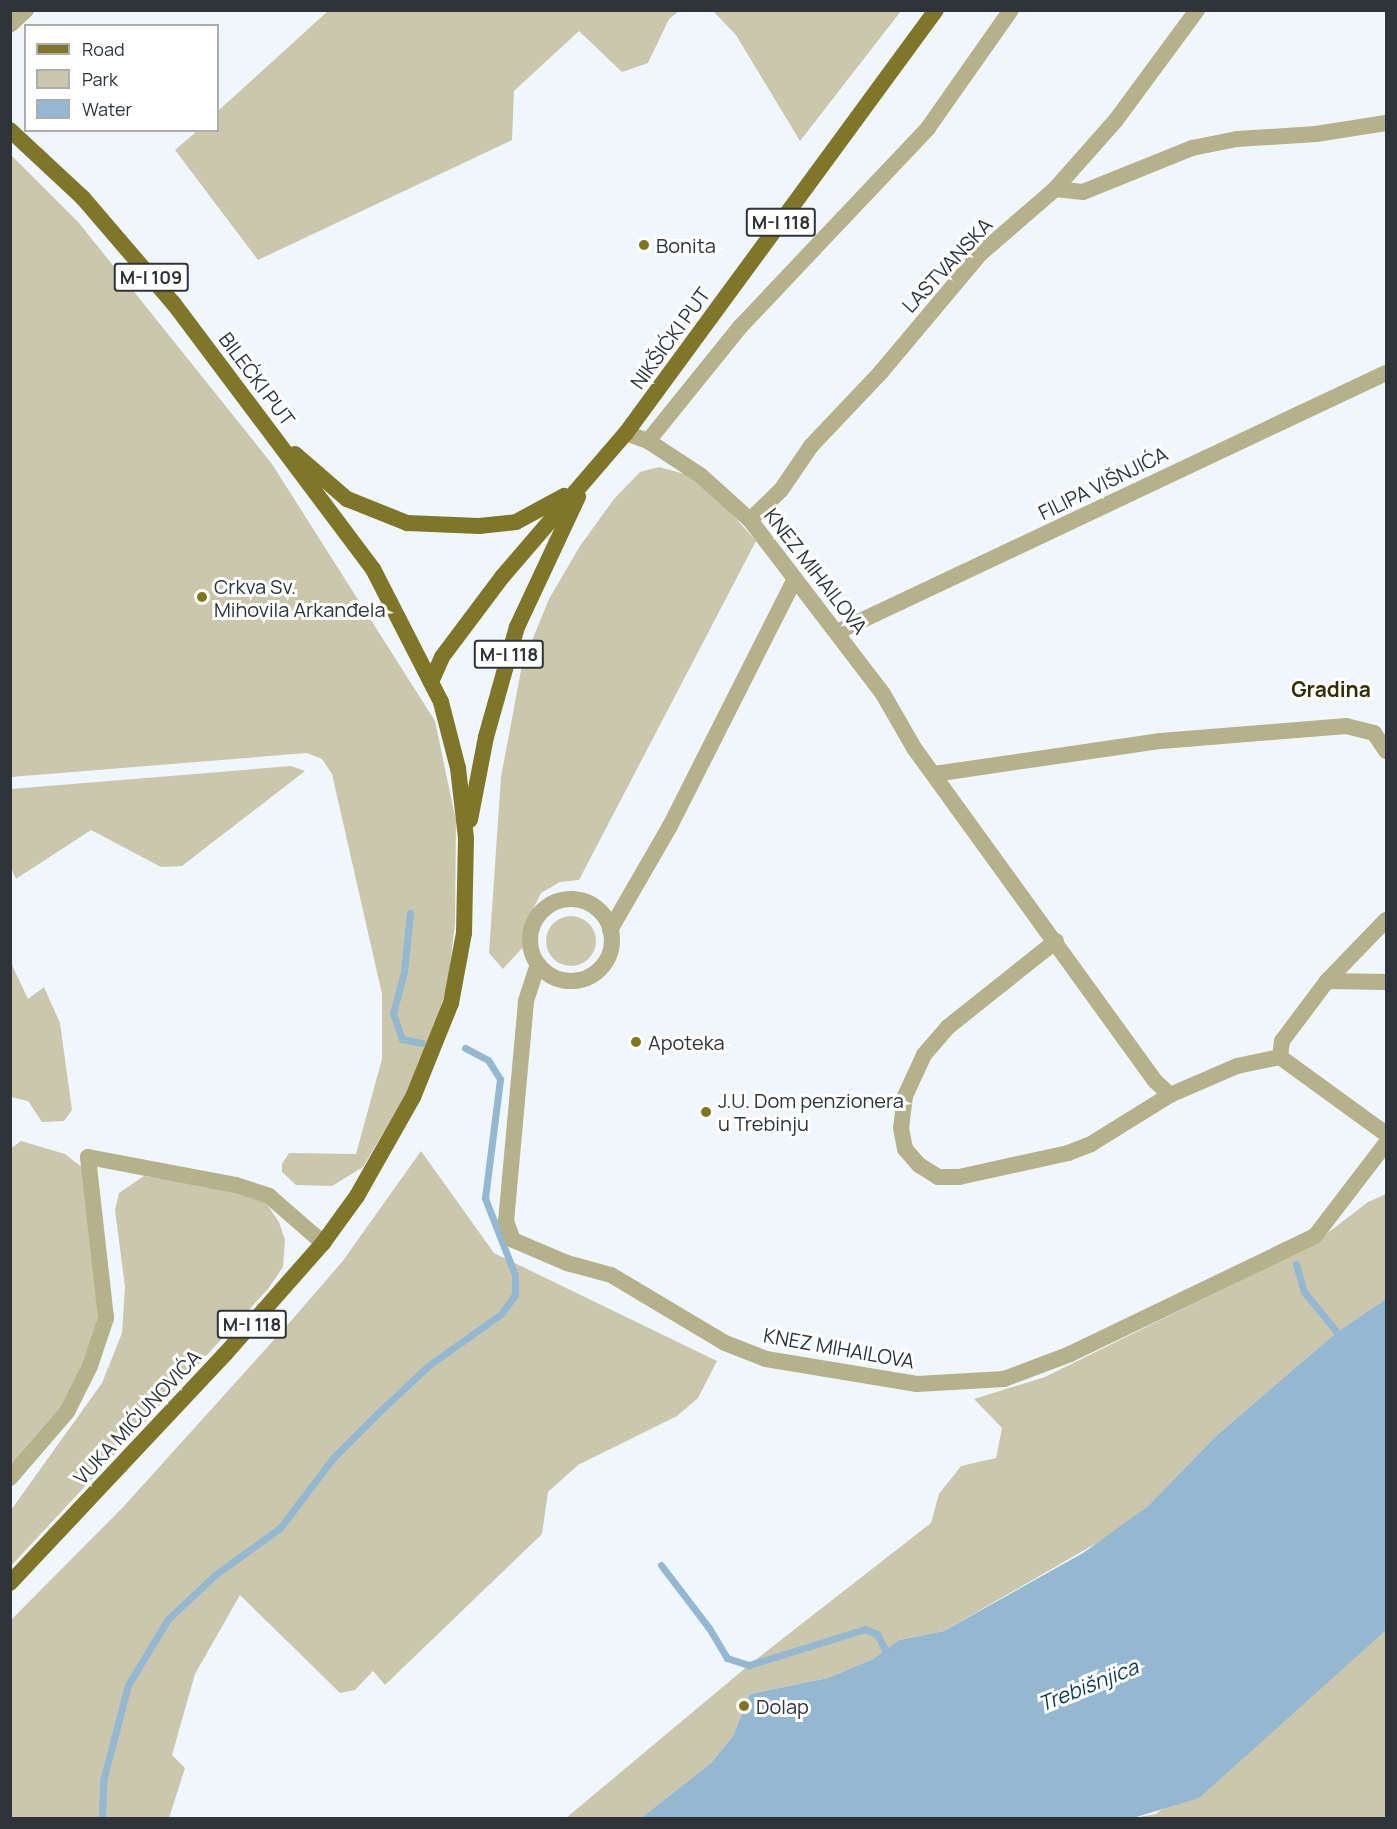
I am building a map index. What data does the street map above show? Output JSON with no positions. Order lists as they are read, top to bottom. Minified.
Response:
{"streets":{"main road":["M-I 118","M-I 109","NIKŠIĆKI PUT","BILEĆKI PUT","VUKA MIĆUNOVIĆA"],"street":["LASTVANSKA","FILIPA VIŠNJIĆA","KNEZ MIHAILOVA"]},"crossings":[["M-I 118","NIKŠIĆKI PUT"],["M-I 118","VUKA MIĆUNOVIĆA"],["LASTVANSKA","KNEZ MIHAILOVA"],["NIKŠIĆKI PUT","BILEĆKI PUT"],["NIKŠIĆKI PUT","KNEZ MIHAILOVA"],["NIKŠIĆKI PUT","VUKA MIĆUNOVIĆA"],["BILEĆKI PUT","VUKA MIĆUNOVIĆA"],["FILIPA VIŠNJIĆA","KNEZ MIHAILOVA"]],"districts":["Gradina"],"water":["Trebišnjica"],"places":["Bonita","Crkva Sv. Mihovila Arkanđela","Apoteka","J.U. Dom penzionera u Trebinju","Dolap"],"legend":["Road","Park","Water"]}
